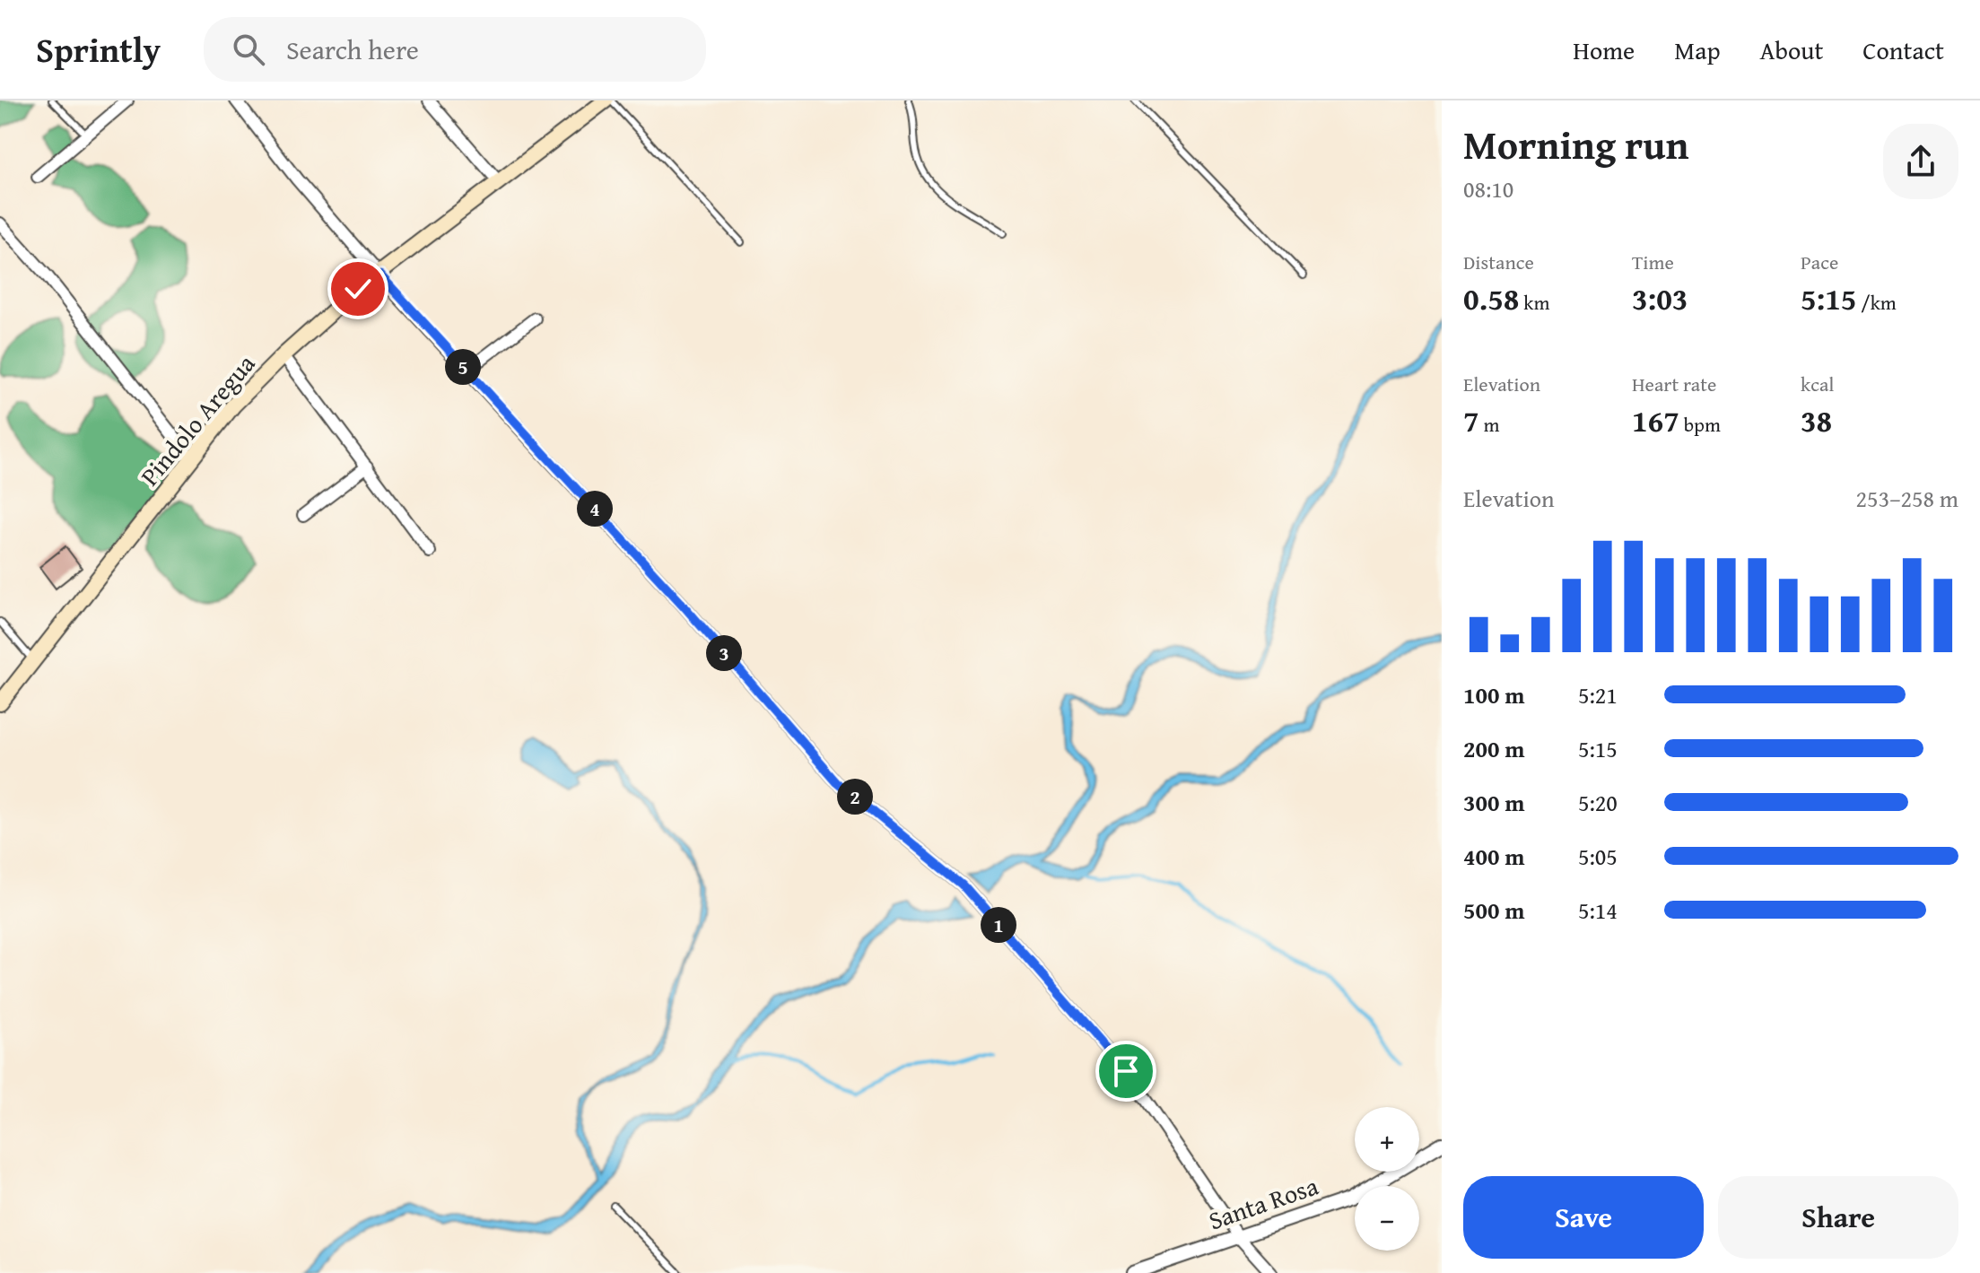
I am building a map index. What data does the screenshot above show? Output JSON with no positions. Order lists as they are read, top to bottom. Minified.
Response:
{"streets":{"main road":["Pindolo Aregua"],"street":["Santa Rosa"]},"page":{"header":"Sprintly","search":"Search here","nav":["Home","Map","About","Contact"],"heading":["Morning run","08:10"],"stats":[["Distance","0.58 km"],["Time","3:03"],["Pace","5:15 /km"],["Elevation","7 m"],["Heart rate","167 bpm"],["kcal","38"]],"pins":["5","4","3","2","1"],"chart":["Elevation","253–258 m"],"list":[{"name":"100 m","note":"5:21"},{"name":"200 m","note":"5:15"},{"name":"300 m","note":"5:20"},{"name":"400 m","note":"5:05"},{"name":"500 m","note":"5:14"}],"map_buttons":["+","−"],"buttons":["Save","Share"]}}
